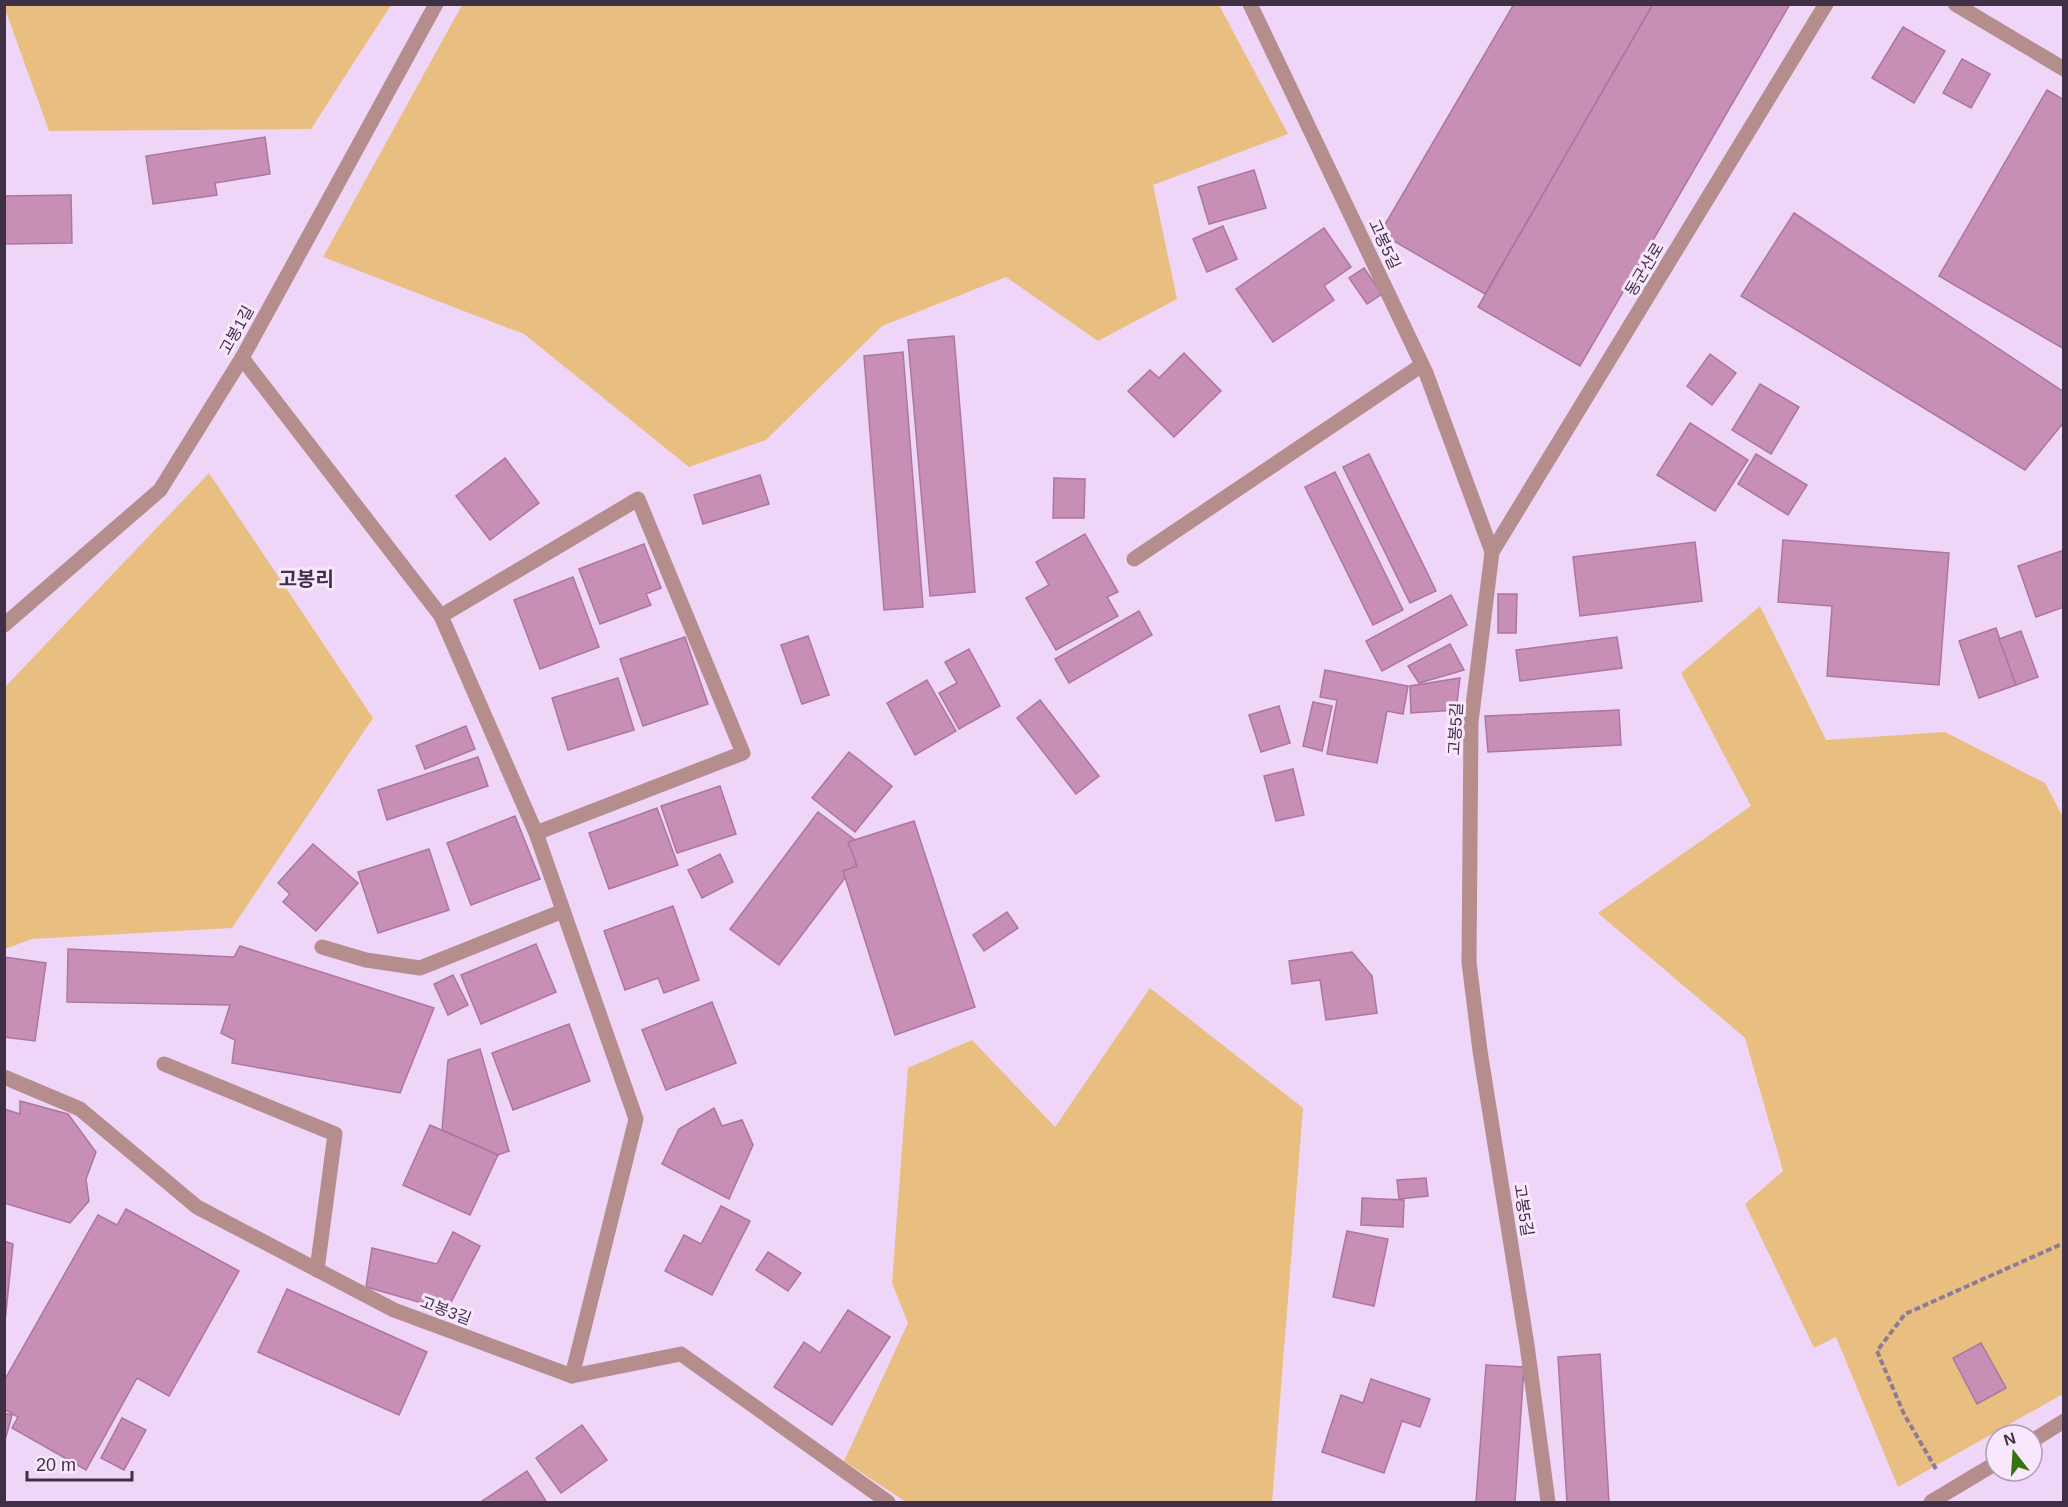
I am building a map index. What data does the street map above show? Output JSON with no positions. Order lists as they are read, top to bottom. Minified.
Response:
{"streets":{"street":["고봉5길","동군산로","고봉1길","고봉3길"]},"crossings":[["고봉5길","동군산로"]],"districts":["고봉리"],"scale_bar":"20 m","north":"top"}
